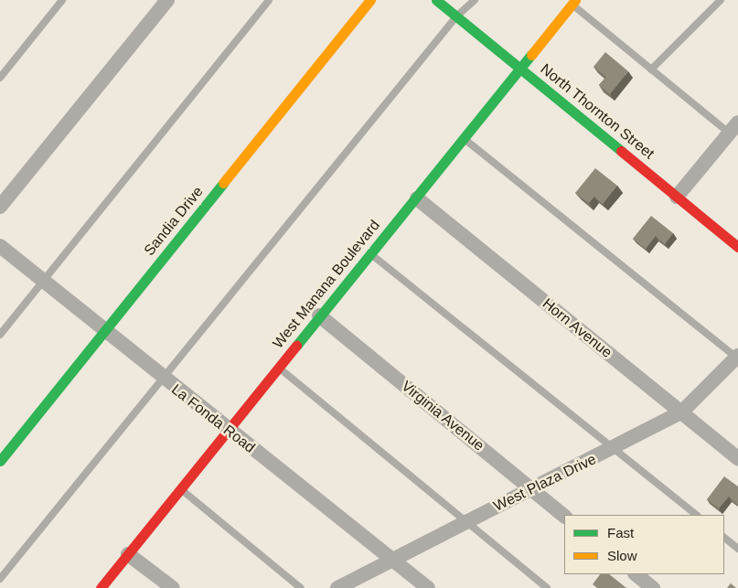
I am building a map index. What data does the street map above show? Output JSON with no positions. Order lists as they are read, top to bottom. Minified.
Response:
{"streets":{"street":["North Thornton Street","Sandia Drive","West Manana Boulevard","Horn Avenue","Virginia Avenue","La Fonda Road","West Plaza Drive"]},"crossings":[["North Thornton Street","West Manana Boulevard"],["Sandia Drive","La Fonda Road"],["West Manana Boulevard","Horn Avenue"],["West Manana Boulevard","Virginia Avenue"],["West Manana Boulevard","La Fonda Road"],["Horn Avenue","West Plaza Drive"],["Virginia Avenue","West Plaza Drive"],["La Fonda Road","West Plaza Drive"]],"legend":["Fast","Slow"]}
